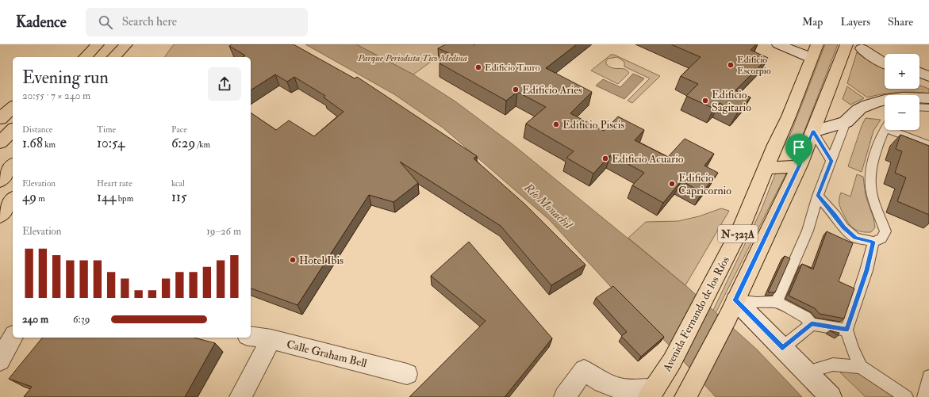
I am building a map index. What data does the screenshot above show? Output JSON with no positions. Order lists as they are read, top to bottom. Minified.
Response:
{"streets":{"main road":["N-323A","Avenida Fernando de los Ríos","Calle Graham Bell"]},"water":["Río Monachil"],"parks":["Parque Periodista Tico Medina"],"places":["Edificio Escorpio","Edificio Tauro","Edificio Aries","Edificio Sagitario","Edificio Piscis","Edificio Acuario","Edificio Capricornio","Hotel Ibis"],"page":{"header":"Kadence","search":"Search here","nav":["Map","Layers","Share"],"map_buttons":["+","−"],"heading":["Evening run","20:55 · 7 × 240 m"],"stats":[["Distance","1.68 km"],["Time","10:54"],["Pace","6:29 /km"],["Elevation","49 m"],["Heart rate","144 bpm"],["kcal","115"]],"chart":["Elevation","19–26 m"],"list":[{"name":"240 m","note":"6:39"}]}}
